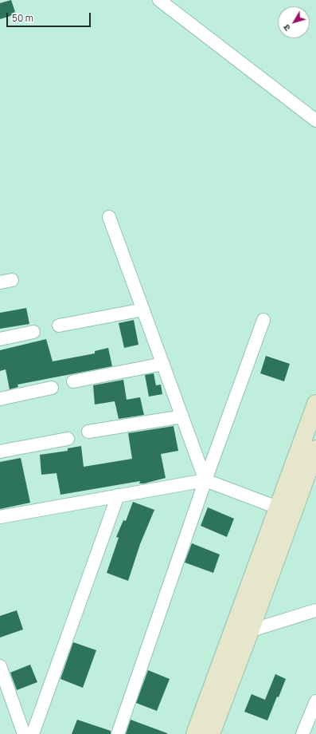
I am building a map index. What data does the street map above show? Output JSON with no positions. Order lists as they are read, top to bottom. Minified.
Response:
{"scale_bar":"50 m","north":"bottom left"}
